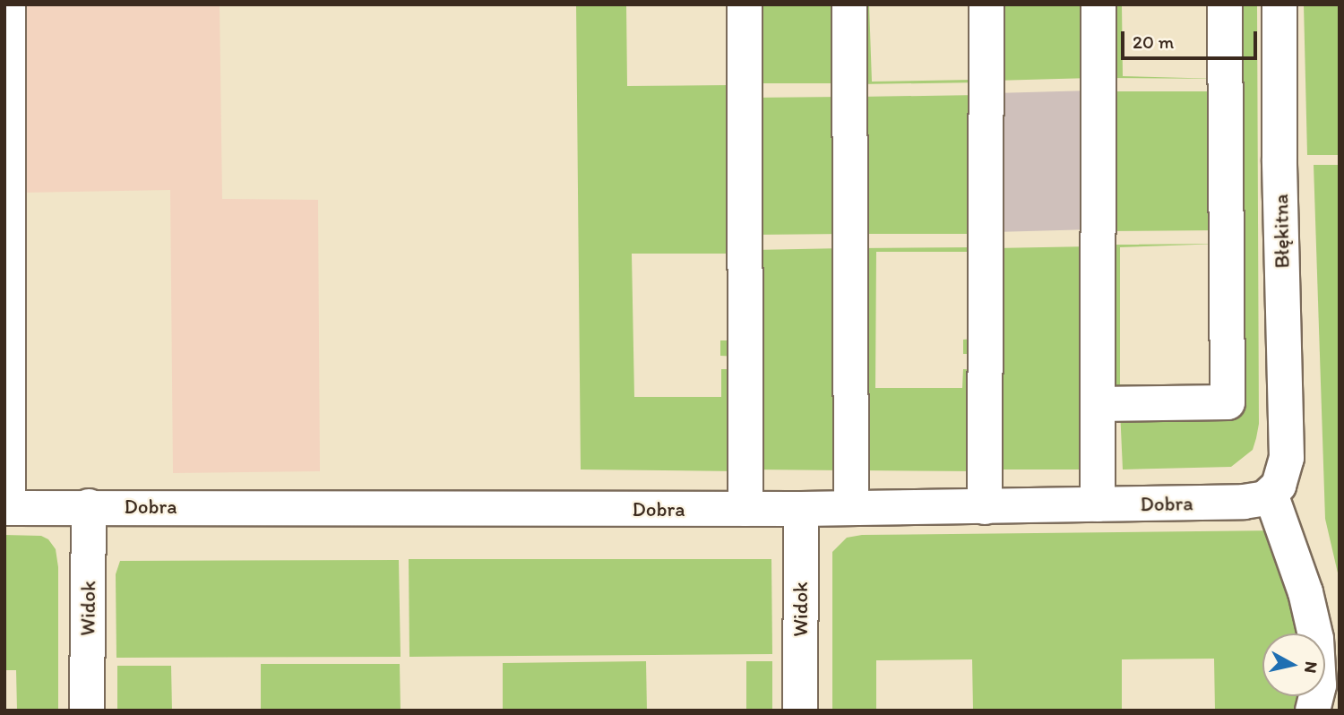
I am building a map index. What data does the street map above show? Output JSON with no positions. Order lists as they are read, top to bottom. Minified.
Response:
{"streets":{"street":["Błękitna","Dobra","Widok"]},"crossings":[["Błękitna","Dobra"],["Dobra","Widok"]],"scale_bar":"20 m","north":"right"}
